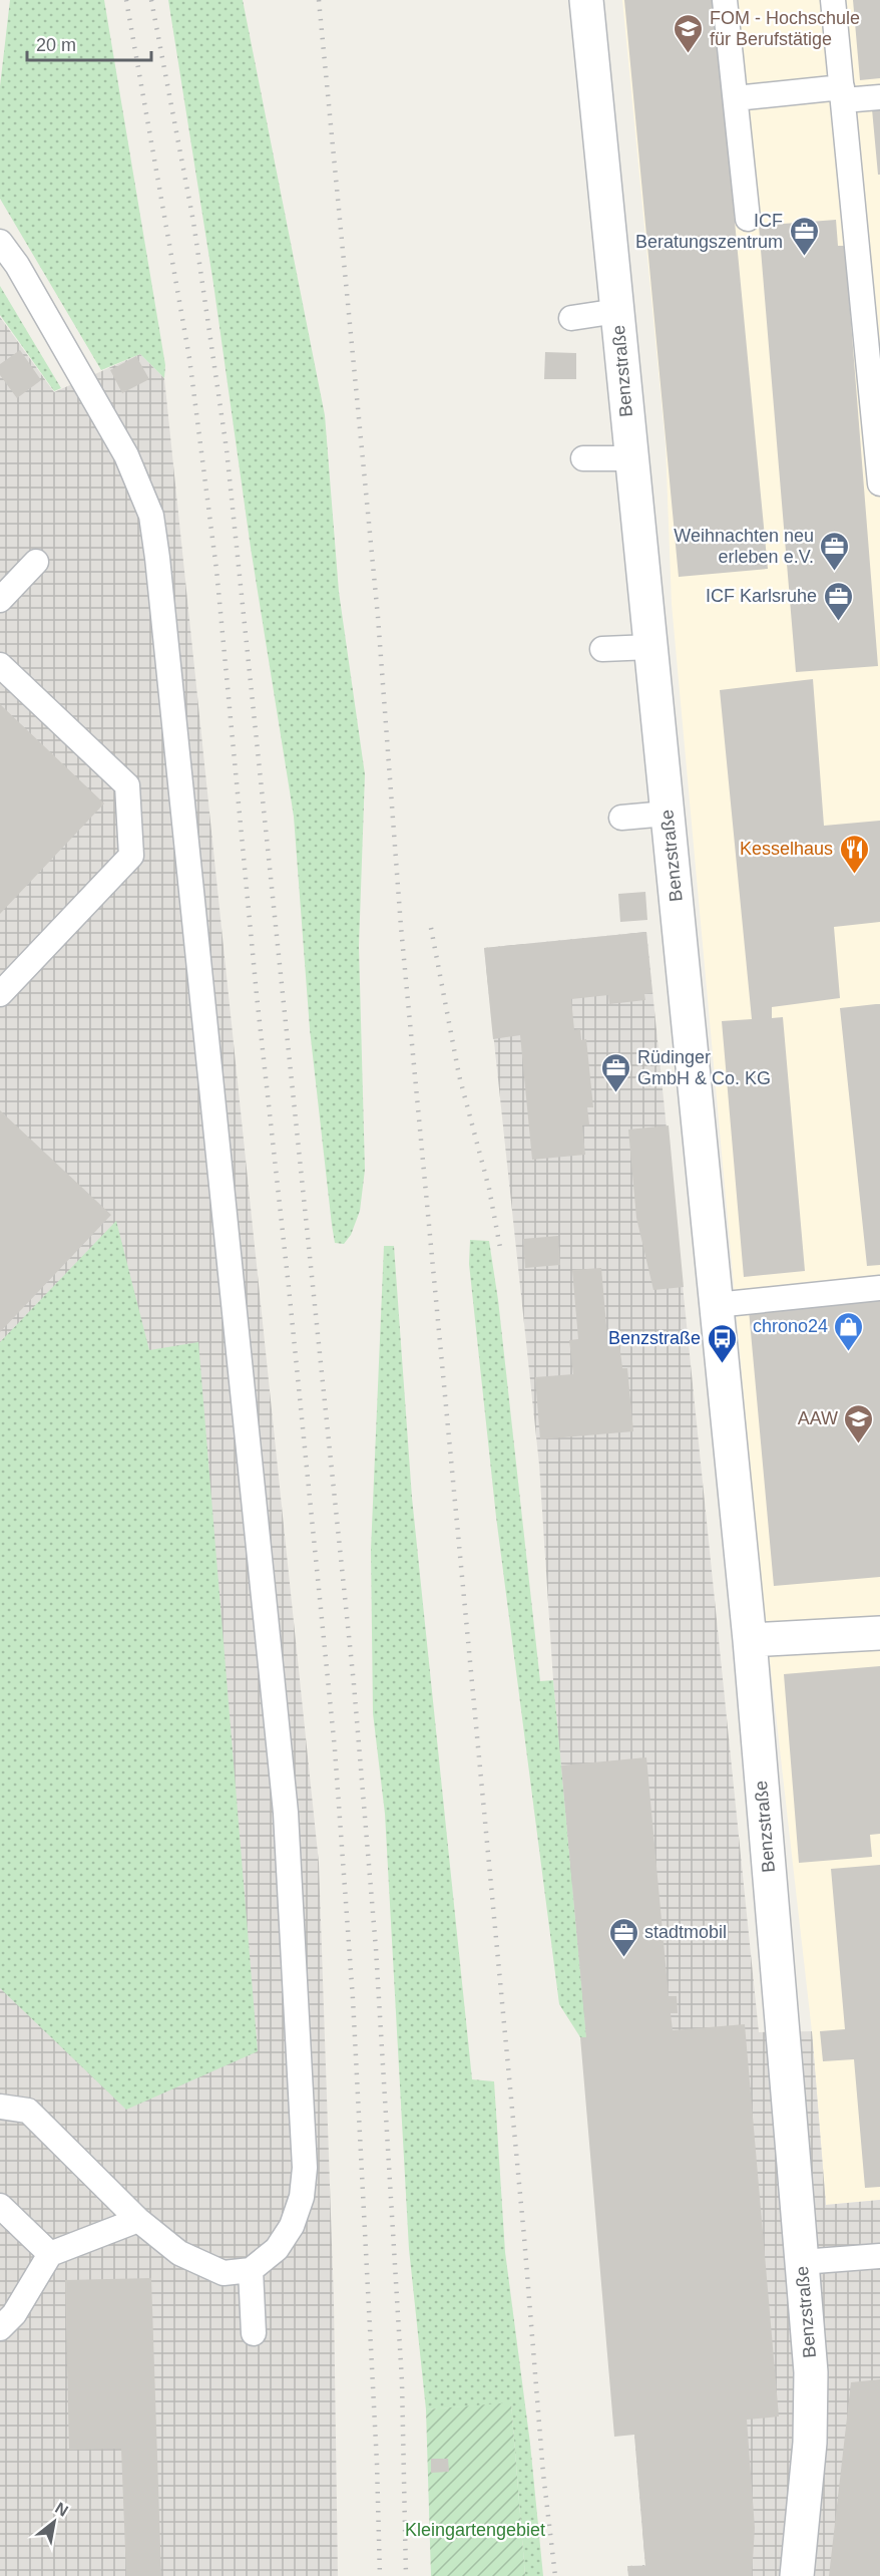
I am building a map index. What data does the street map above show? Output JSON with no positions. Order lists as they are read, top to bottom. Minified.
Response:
{"streets":{"street":["Benzstraße"]},"parks":["Kleingartengebiet"],"places":{"school or university":["FOM - Hochschule für Berufstätige","AAW"],"office":["ICF Beratungszentrum","Weihnachten neu erleben e.V.","ICF Karlsruhe","Rüdinger GmbH & Co. KG","stadtmobil"],"restaurant":["Kesselhaus"],"shop":["chrono24"],"bus stop":["Benzstraße"]},"scale_bar":"20 m","north":"top right"}
